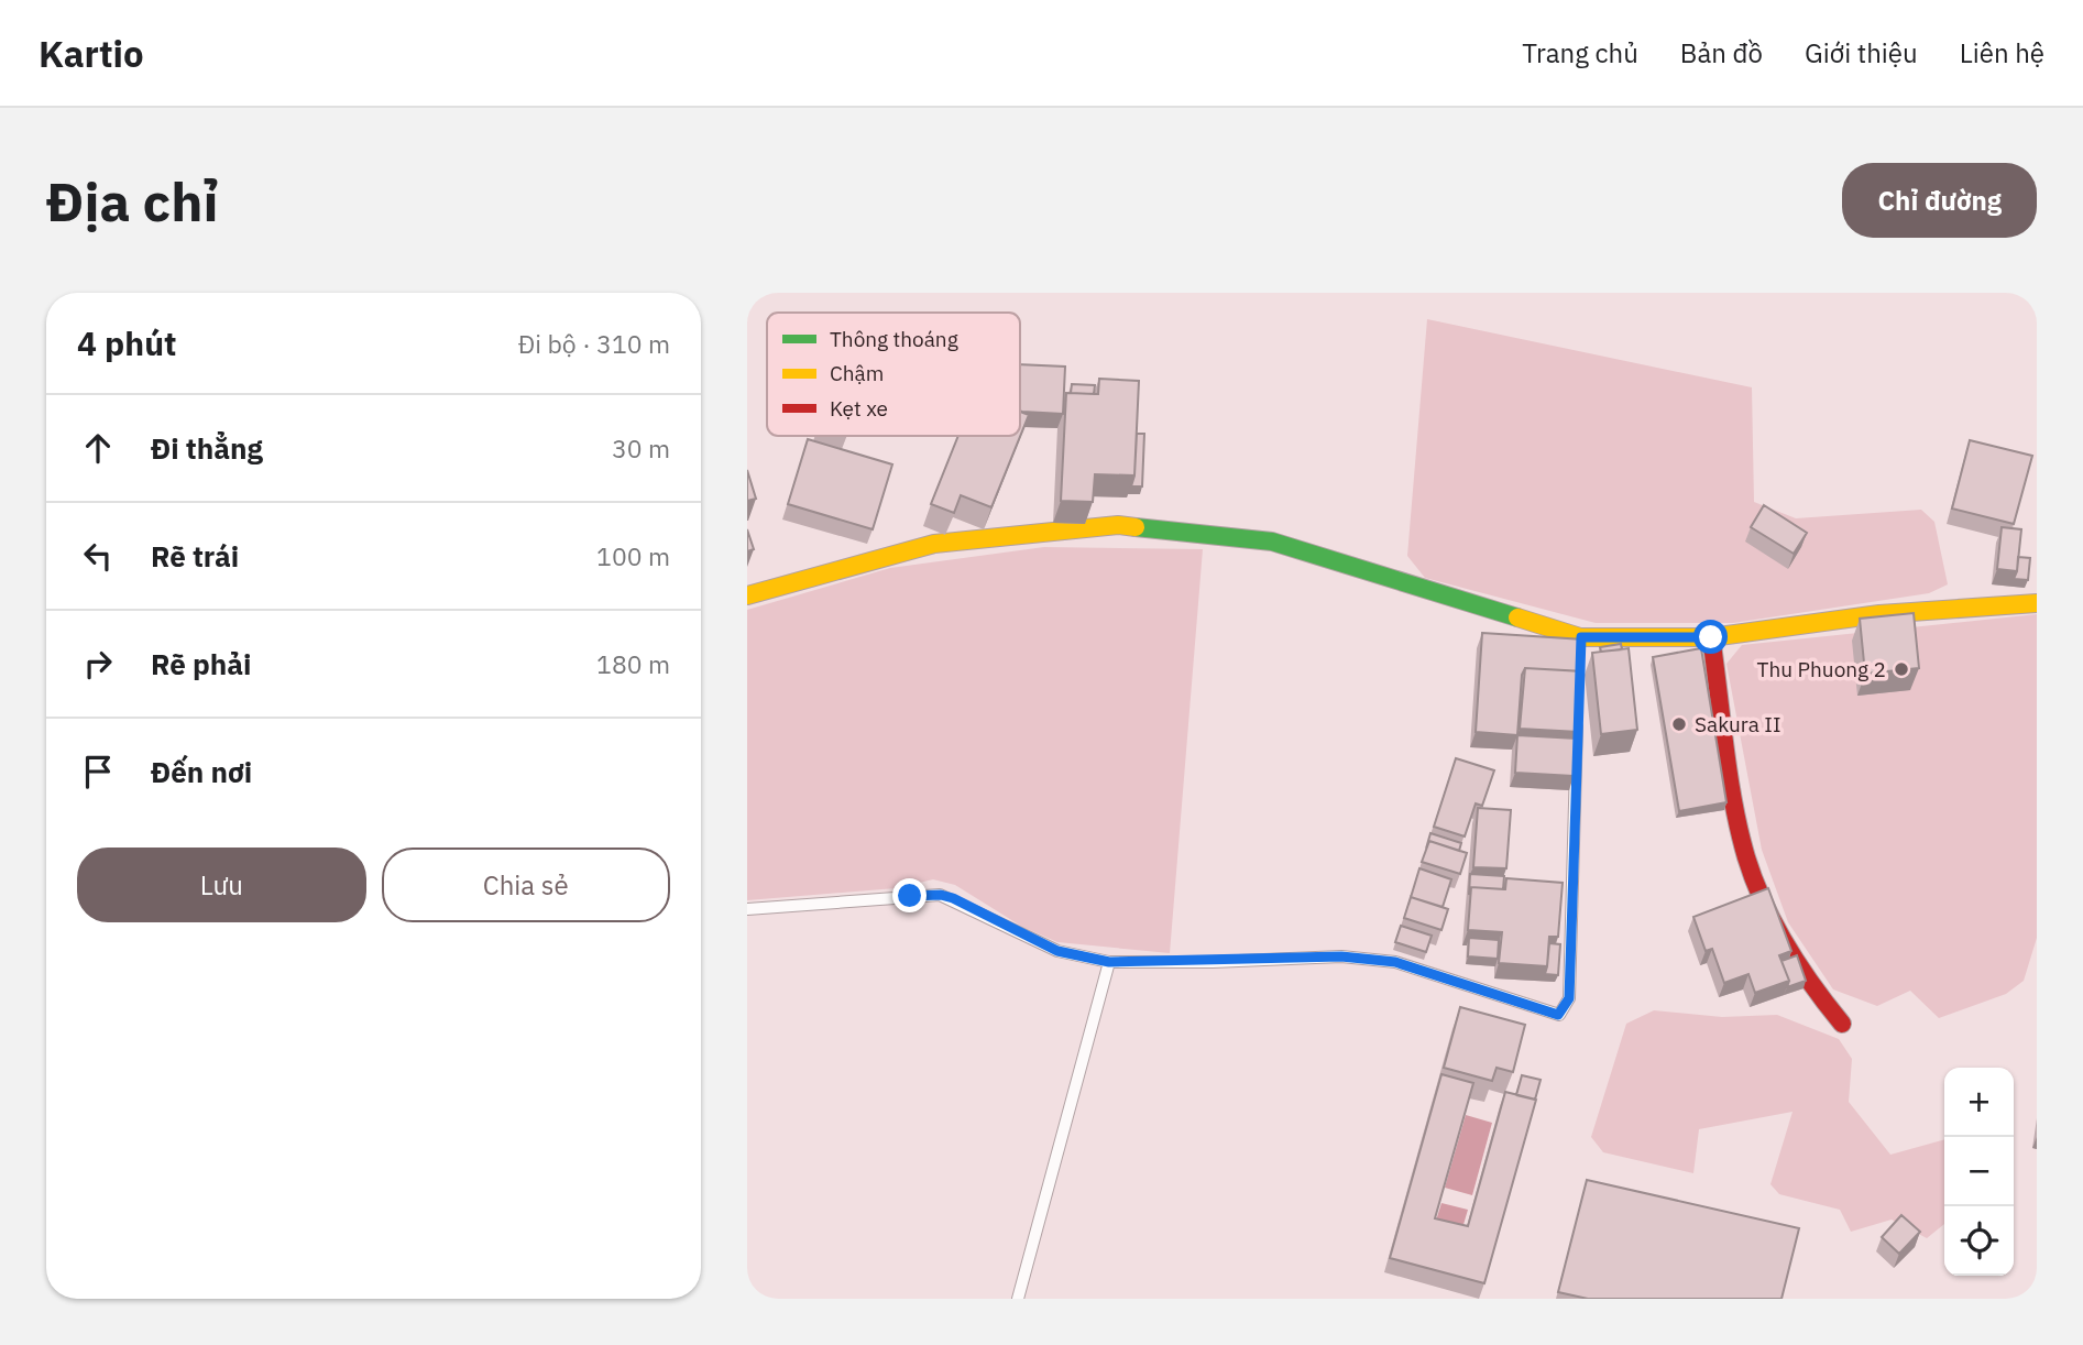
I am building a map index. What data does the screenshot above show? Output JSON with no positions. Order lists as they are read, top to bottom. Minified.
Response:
{"places":["Thu Phuong 2","Sakura II"],"legend":["Thông thoáng","Chậm","Kẹt xe"],"page":{"header":"Kartio","nav":["Trang chủ","Bản đồ","Giới thiệu","Liên hệ"],"buttons":["Chỉ đường",["Lưu","Chia sẻ"]],"title":"Địa chỉ","heading":["4 phút","Đi bộ · 310 m"],"list":[["Đi thẳng","30 m"],["Rẽ trái","100 m"],["Rẽ phải","180 m"],"Đến nơi"],"map_buttons":["+","−"]}}
